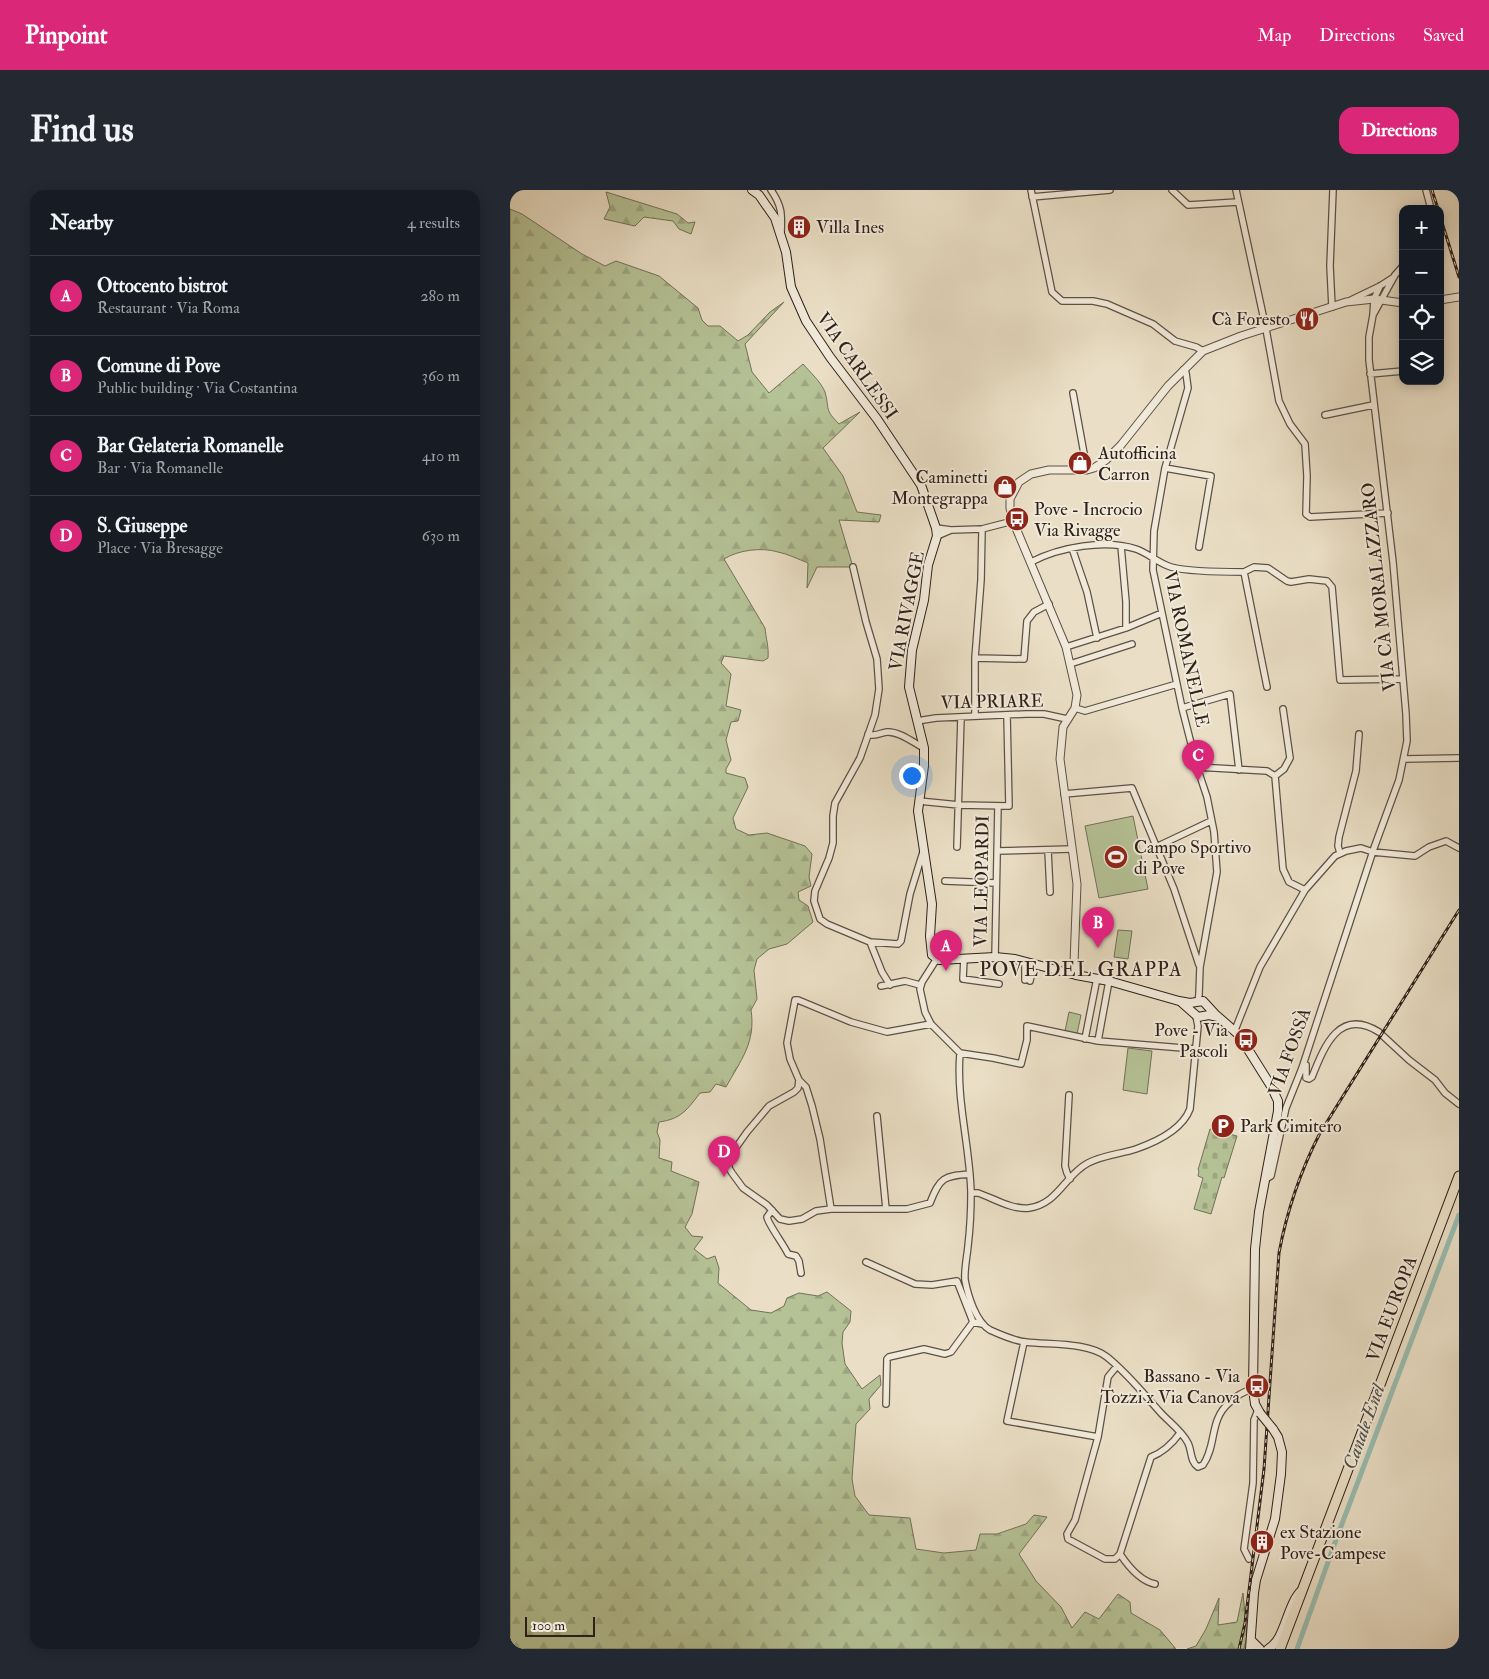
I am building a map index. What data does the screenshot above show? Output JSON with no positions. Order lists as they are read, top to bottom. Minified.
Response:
{"streets":{"main road":["VIA CARLESSI","VIA RIVAGGE","VIA FOSSÀ","VIA EUROPA"],"street":["VIA CÀ MORALAZZARO","VIA ROMANELLE","VIA PRIARE","VIA LEOPARDI"]},"crossings":[["VIA CARLESSI","VIA RIVAGGE"],["VIA CÀ MORALAZZARO","VIA FOSSÀ"],["VIA RIVAGGE","VIA PRIARE"],["VIA PRIARE","VIA LEOPARDI"]],"districts":["POVE DEL GRAPPA"],"water":["Canale Enel"],"places":{"building":["Villa Ines","ex Stazione Pove-Campese"],"restaurant":["Cà Foresto"],"shop":["Autofficina Carron","Caminetti Montegrappa"],"bus stop":["Pove - Incrocio Via Rivagge","Pove - Via Pascoli","Bassano - Via Tozzi x Via Canova"],"sports":["Campo Sportivo di Pove"],"parking":["Park Cimitero"]},"scale_bar":"100 m","page":{"header":"Pinpoint","nav":["Map","Directions","Saved"],"buttons":"Directions","title":"Find us","heading":["Nearby","4 results"],"map_buttons":["+","−"],"list":[{"mark":"A","name":"Ottocento bistrot","note":"Restaurant · Via Roma","value":"280 m"},{"mark":"B","name":"Comune di Pove","note":"Public building · Via Costantina","value":"360 m"},{"mark":"C","name":"Bar Gelateria Romanelle","note":"Bar · Via Romanelle","value":"410 m"},{"mark":"D","name":"S. Giuseppe","note":"Place · Via Bresagge","value":"630 m"}],"pins":["C","B","A","D"],"scale":"100 m"}}
